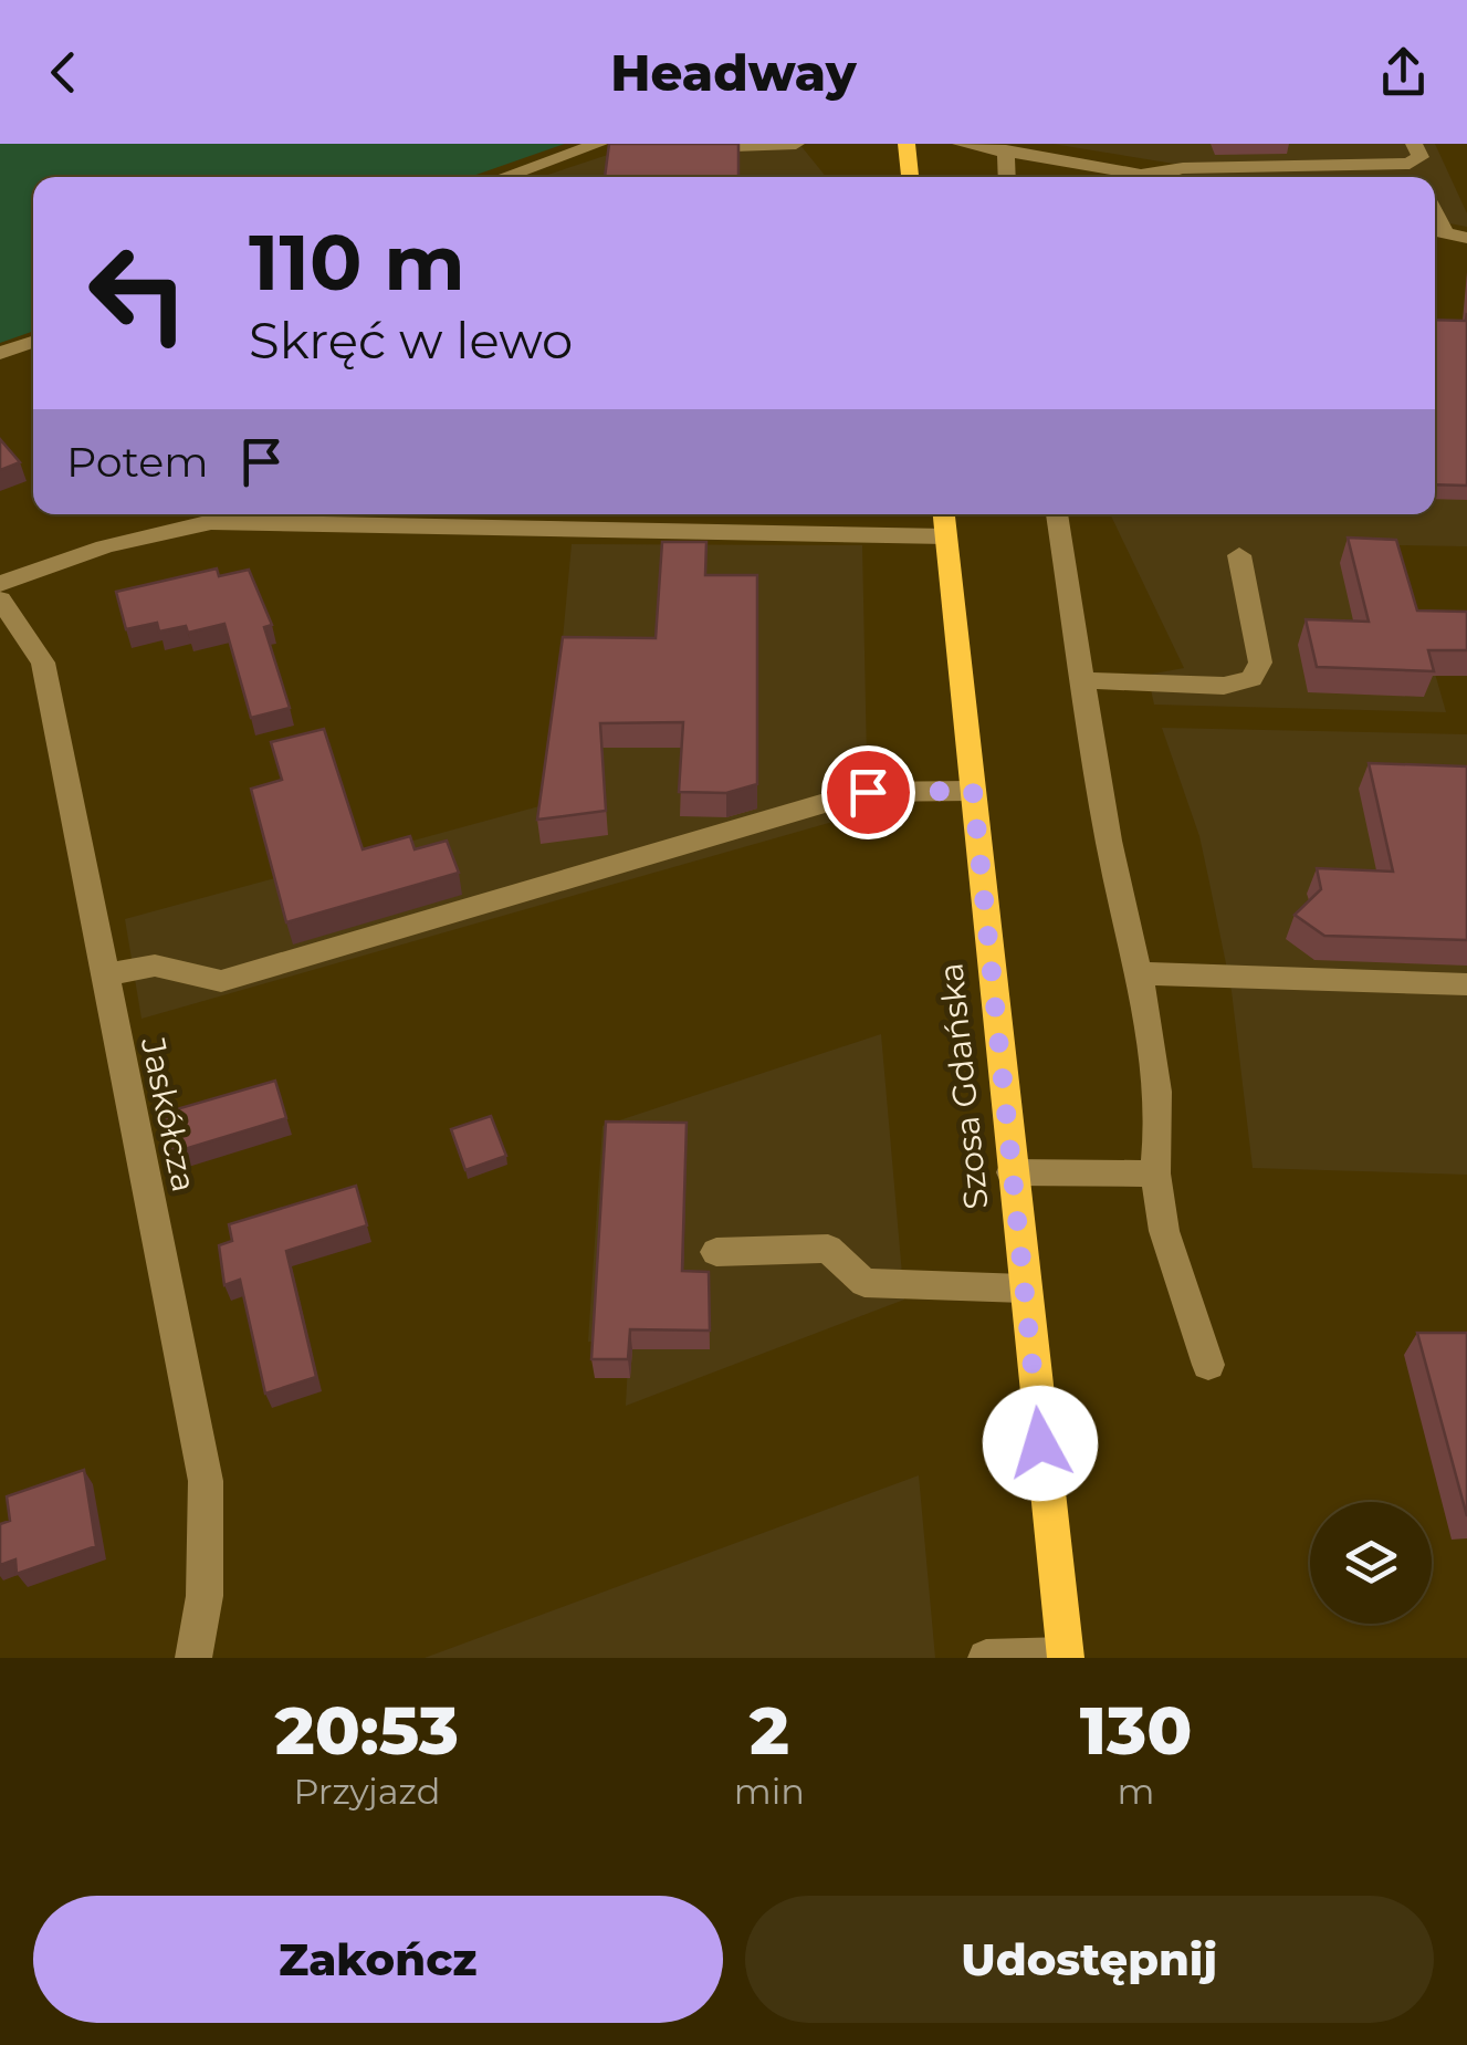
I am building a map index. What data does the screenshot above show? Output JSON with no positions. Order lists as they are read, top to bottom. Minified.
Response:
{"streets":{"main road":["Szosa Gdańska"],"street":["Jaskółcza"]},"page":{"header":"Headway","turn":["110 m","Skręć w lewo"],"then":"Potem","eta":["20:53","Przyjazd","2","min","130","m"],"buttons":["Zakończ","Udostępnij"]}}
